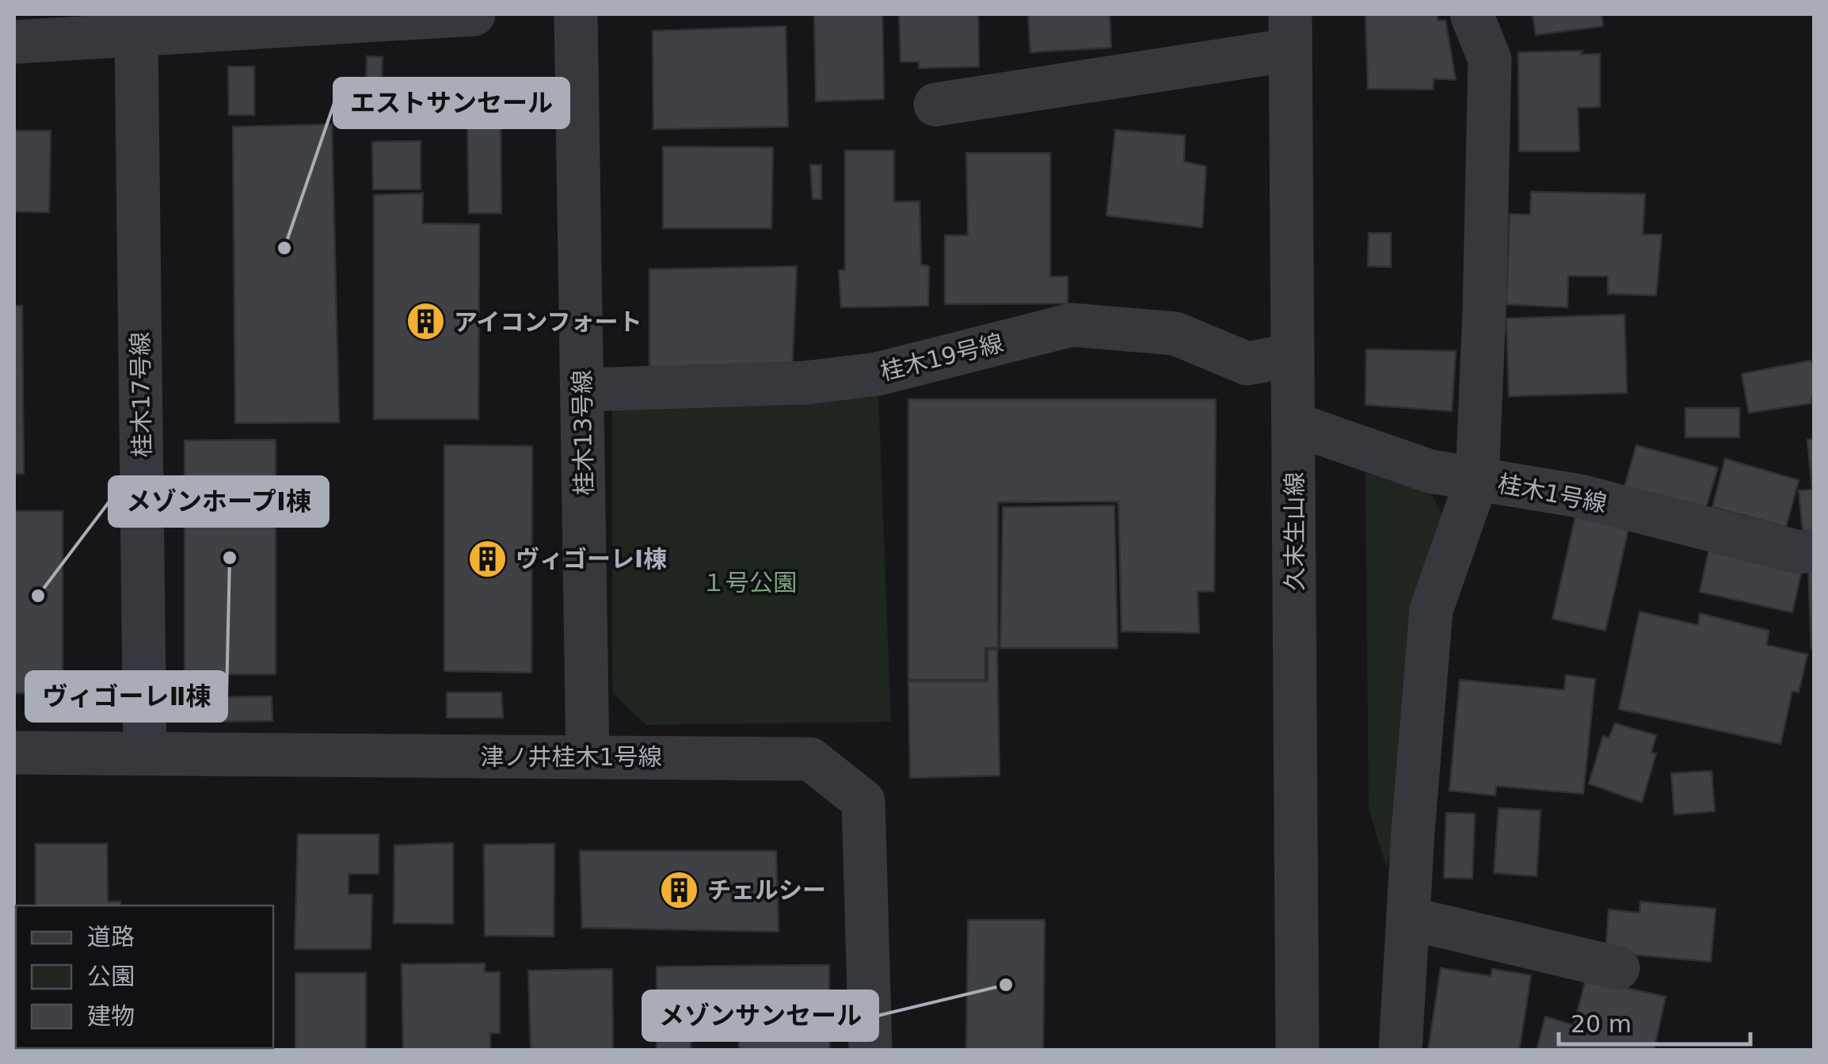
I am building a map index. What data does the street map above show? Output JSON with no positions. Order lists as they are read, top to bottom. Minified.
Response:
{"streets":{"street":["桂木19号線","桂木17号線","桂木13号線","桂木1号線","久末生山線","津ノ井桂木1号線"]},"crossings":[["桂木19号線","桂木13号線"],["桂木19号線","久末生山線"],["桂木17号線","津ノ井桂木1号線"],["桂木13号線","津ノ井桂木1号線"],["桂木1号線","久末生山線"]],"parks":["１号公園"],"places":{"other":["エストサンセール","ヴィゴーレⅡ棟","メゾンホープⅠ棟","メゾンサンセール"],"building":["アイコンフォート","ヴィゴーレⅠ棟","チェルシー"]},"legend":["道路","公園","建物"],"scale_bar":"20 m"}
